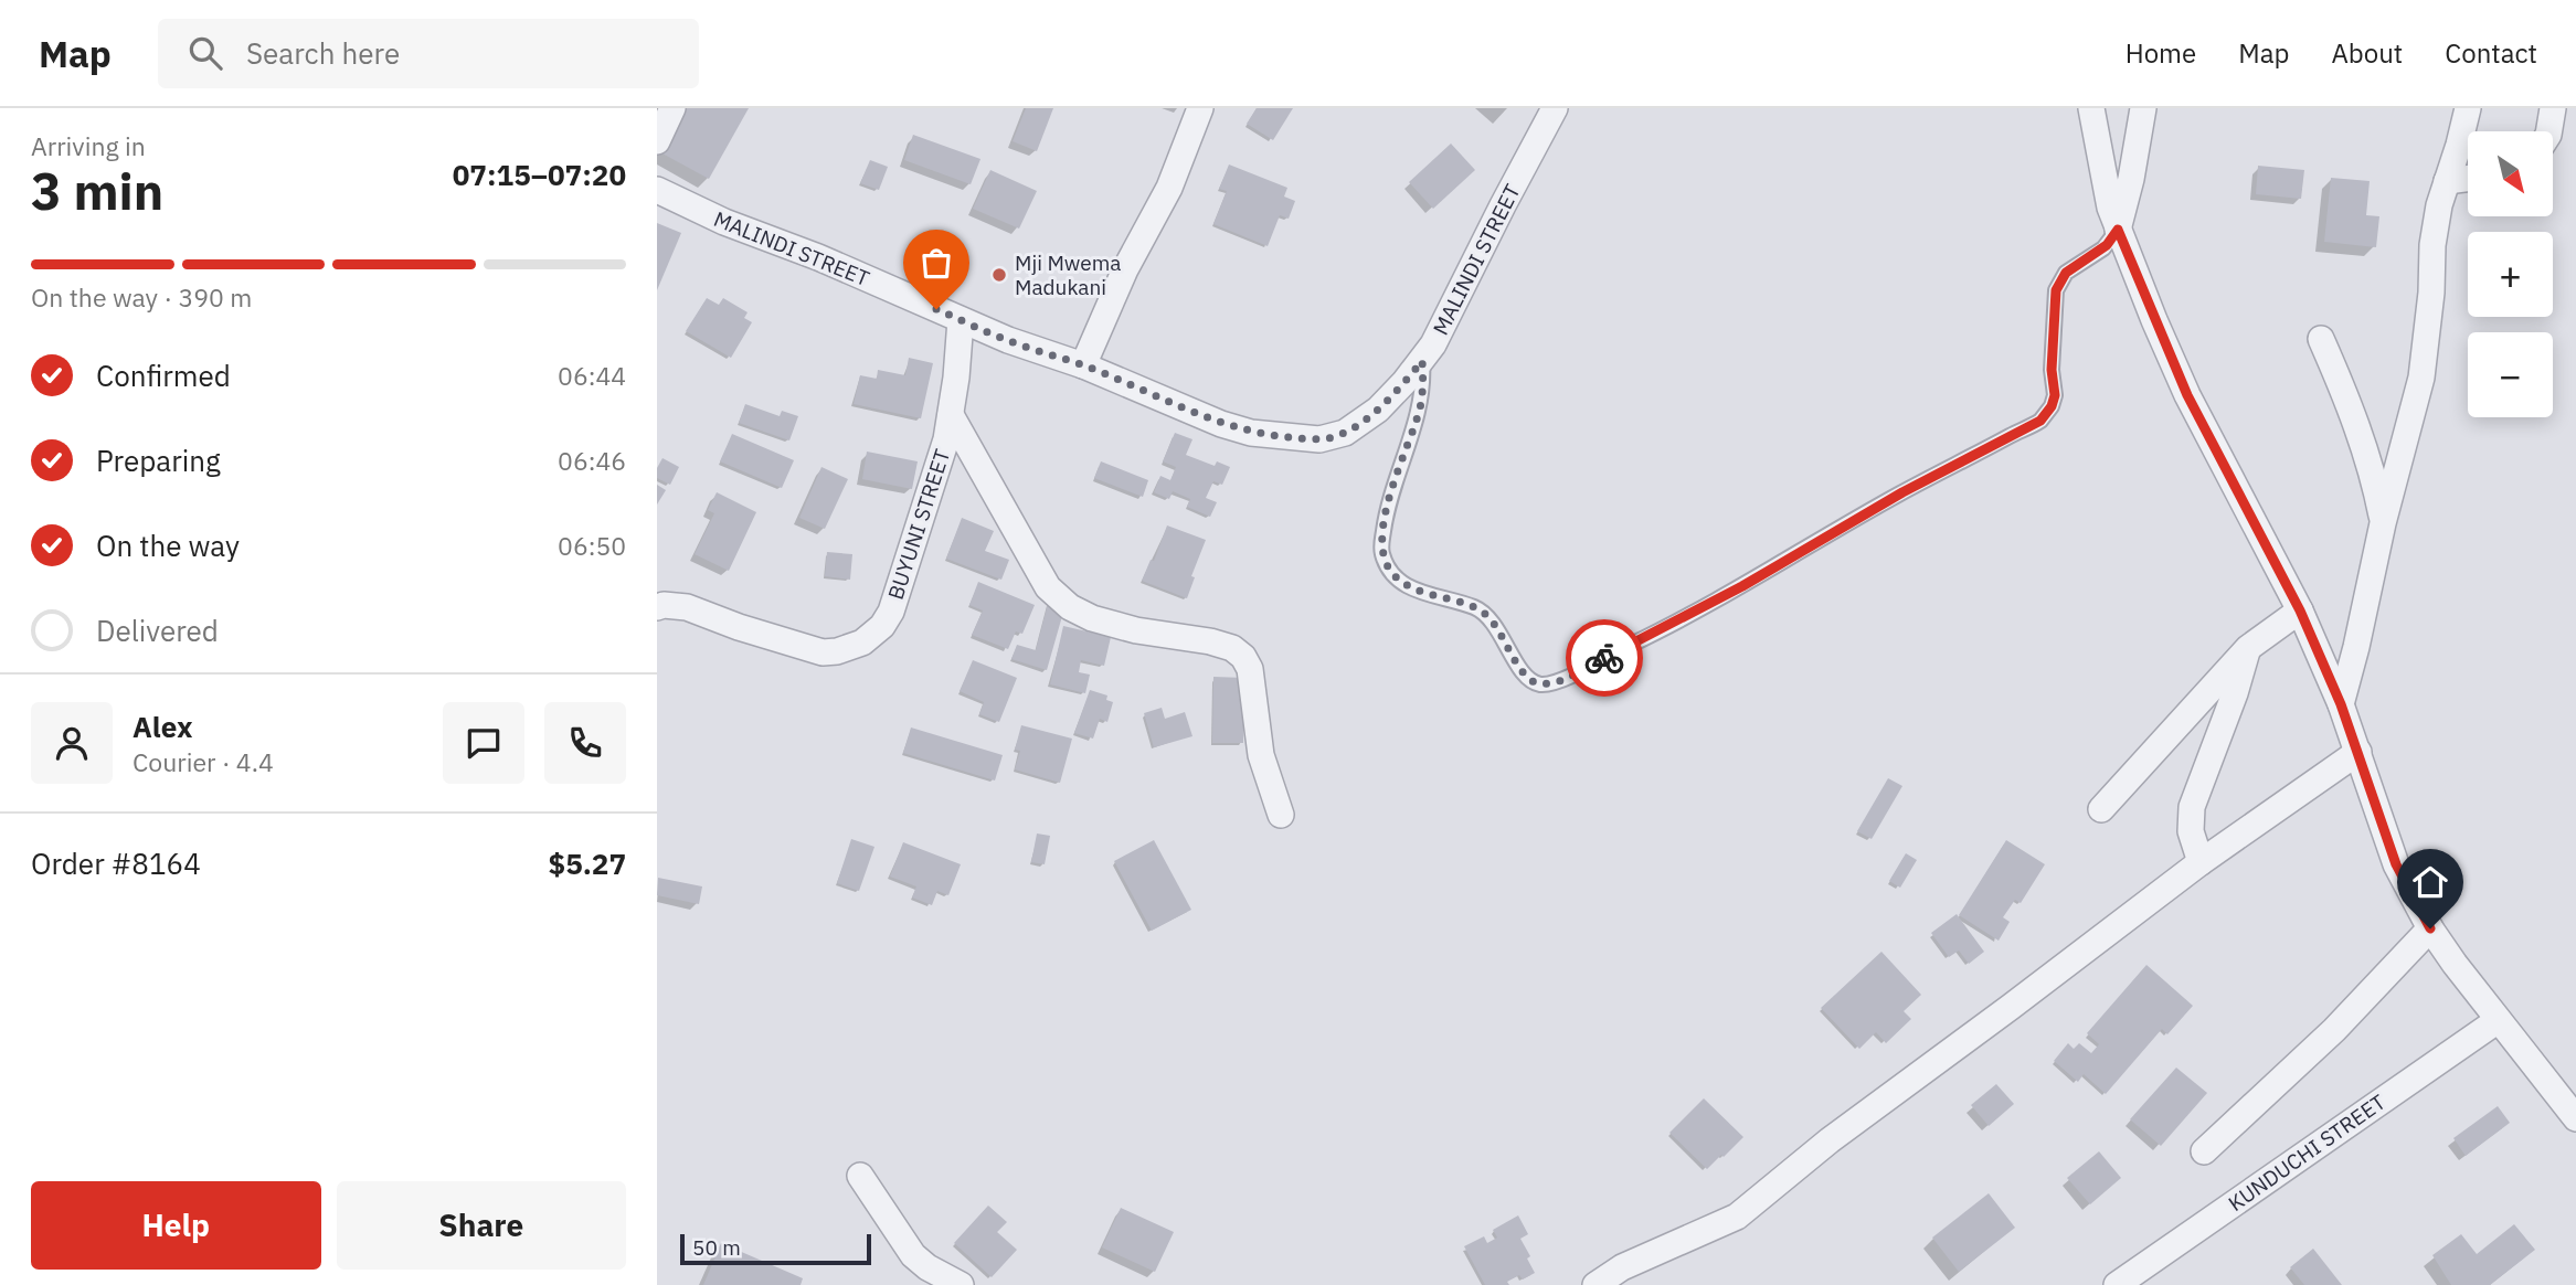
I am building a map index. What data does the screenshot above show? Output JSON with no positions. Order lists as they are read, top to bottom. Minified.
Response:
{"streets":{"street":["MALINDI STREET","BUYUNI STREET","KUNDUCHI STREET"]},"crossings":[["MALINDI STREET","BUYUNI STREET"]],"places":["Mji Mwema Madukani"],"scale_bar":"50 m","north":"bottom right","page":{"header":"Map","search":"Search here","nav":["Home","Map","About","Contact"],"heading":["3 min","Arriving in","07:15–07:20"],"panel":["Alex","Courier · 4.4","Order #8164","$5.27"],"map_buttons":["+","−"],"bar":"On the way · 390 m","list":[["Confirmed","06:44"],["Preparing","06:46"],["On the way","06:50"],"Delivered"],"buttons":["Help","Share"],"scale":"50 m"}}
